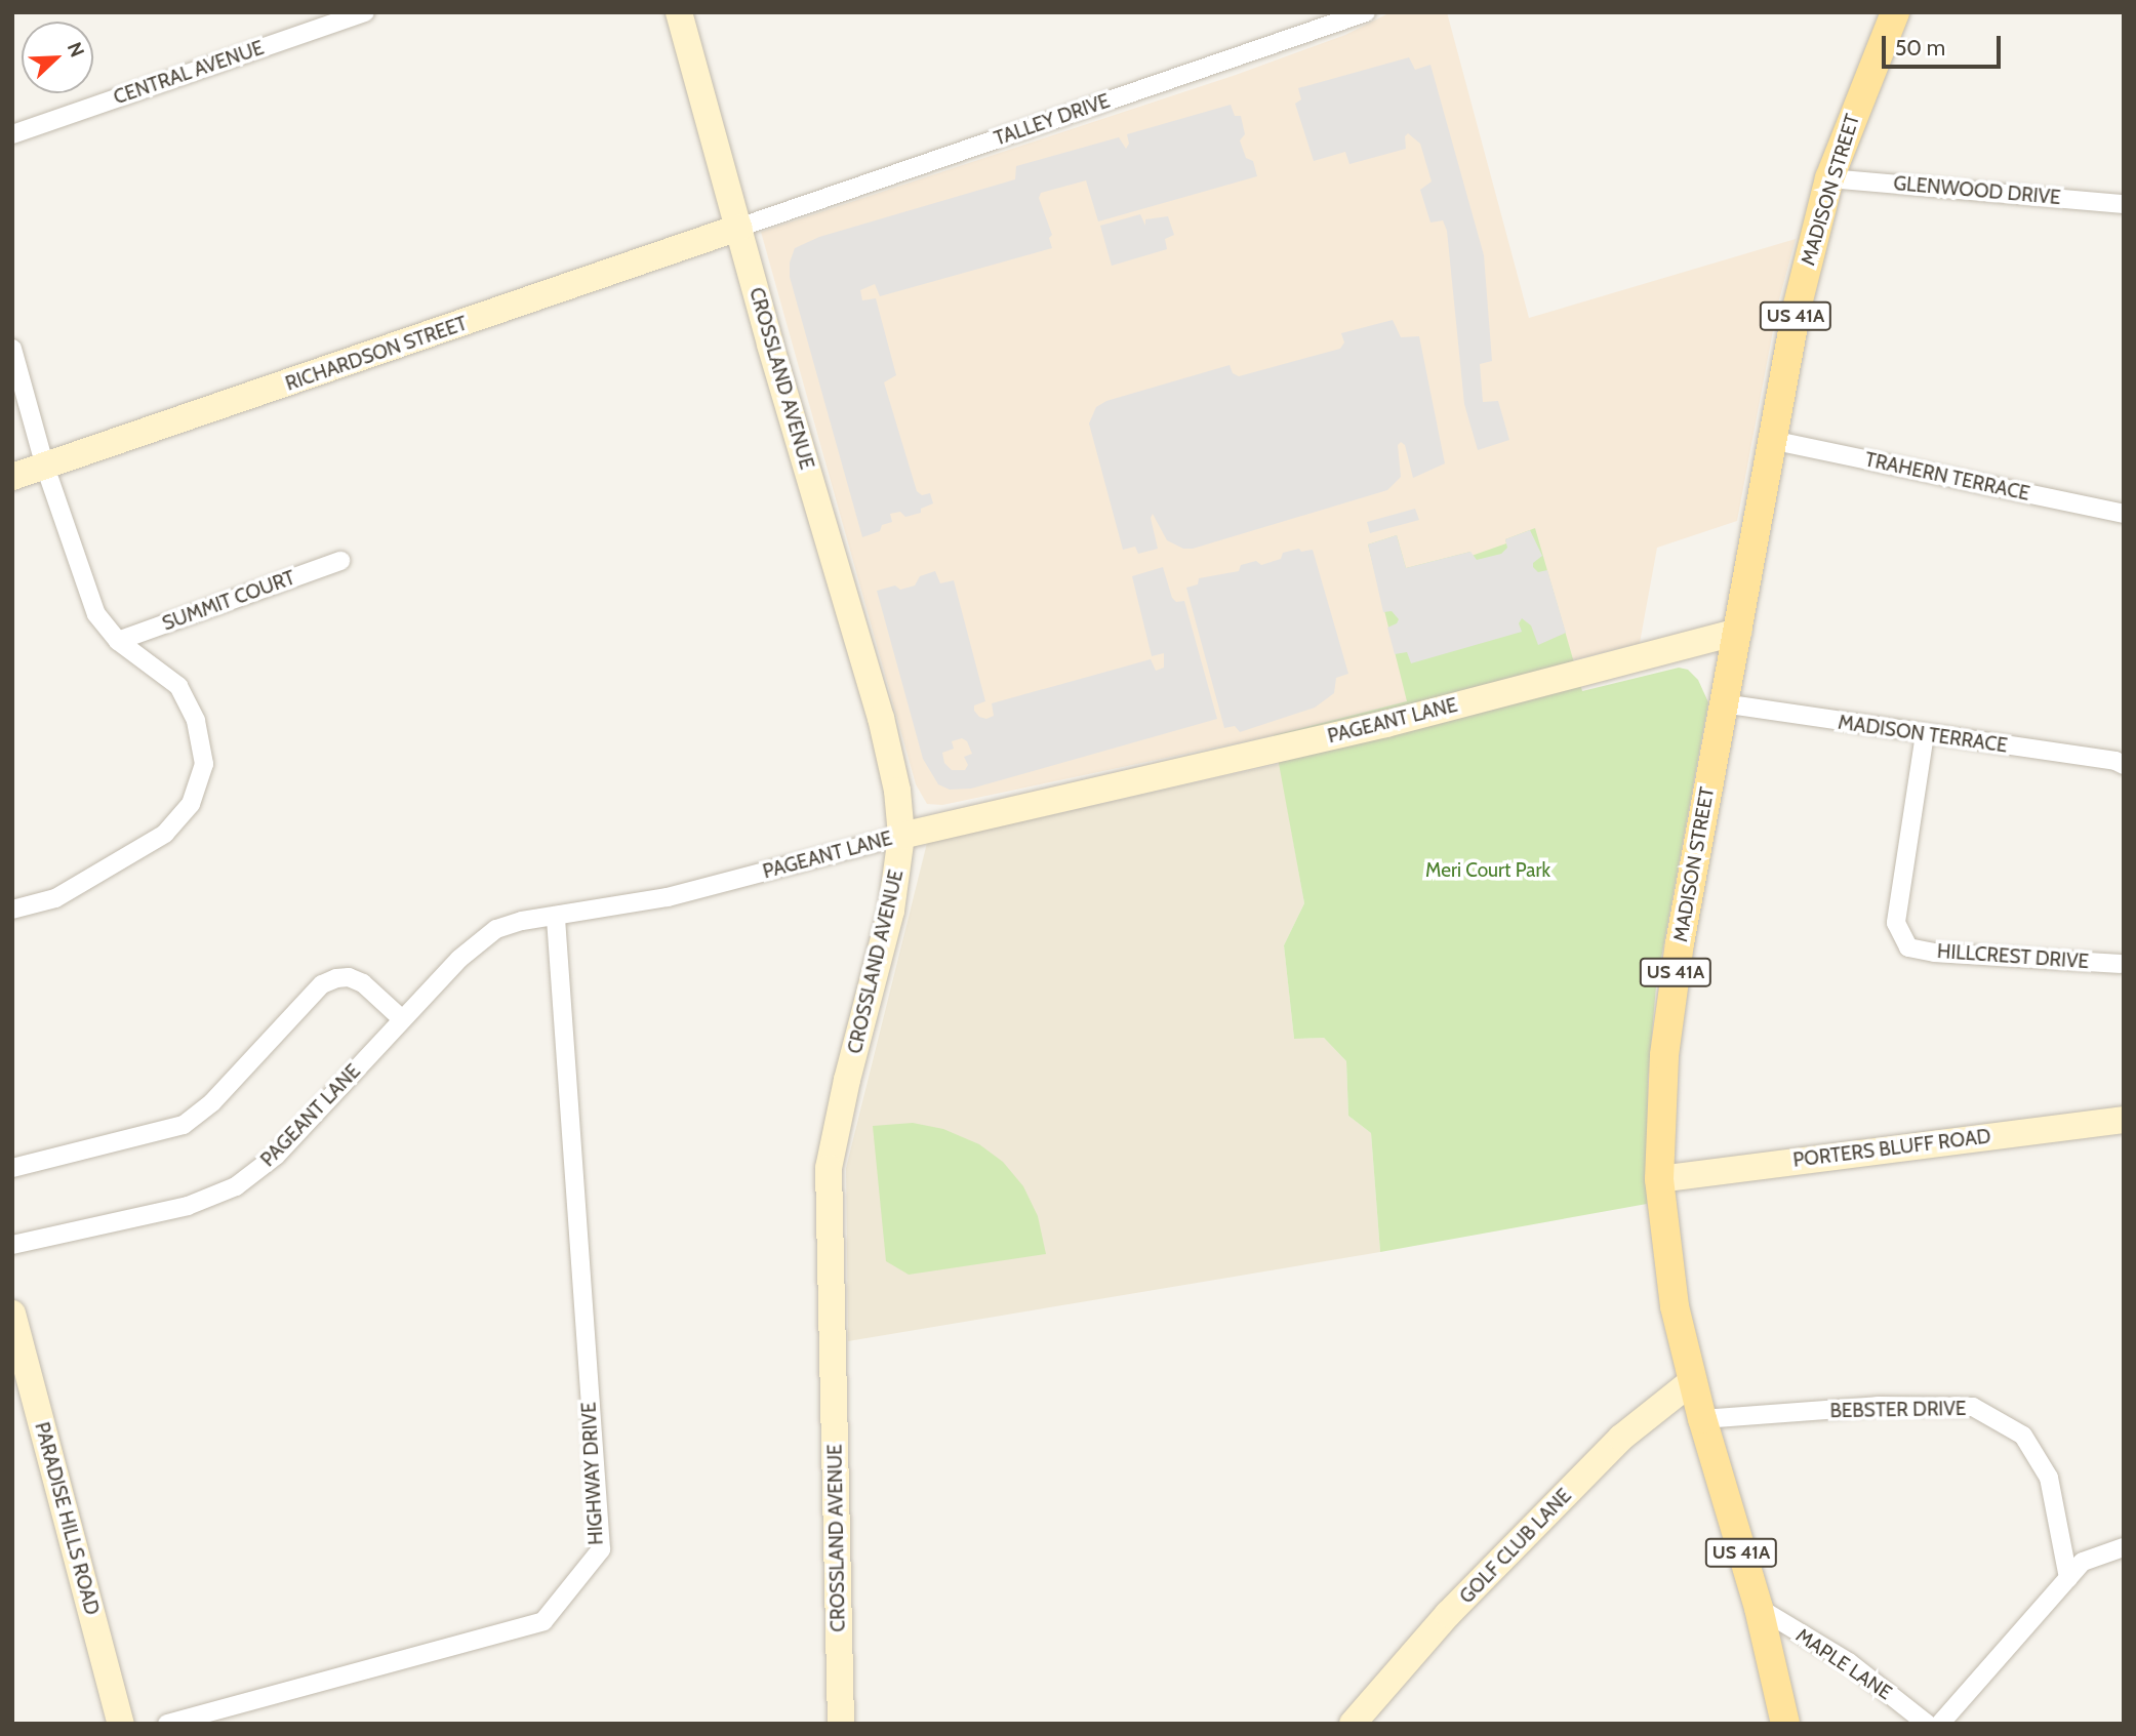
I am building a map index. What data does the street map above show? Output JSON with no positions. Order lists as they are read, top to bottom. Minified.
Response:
{"streets":{"main road":["MADISON STREET","US 41A","RICHARDSON STREET","CROSSLAND AVENUE","PAGEANT LANE","PORTERS BLUFF ROAD","PARADISE HILLS ROAD","GOLF CLUB LANE"],"street":["CENTRAL AVENUE","TALLEY DRIVE","GLENWOOD DRIVE","TRAHERN TERRACE","SUMMIT COURT","MADISON TERRACE","HILLCREST DRIVE","BEBSTER DRIVE","HIGHWAY DRIVE","MAPLE LANE"]},"crossings":[["TALLEY DRIVE","RICHARDSON STREET"],["TALLEY DRIVE","CROSSLAND AVENUE"],["MADISON STREET","GLENWOOD DRIVE"],["MADISON STREET","TRAHERN TERRACE"],["MADISON STREET","PAGEANT LANE"],["MADISON STREET","MADISON TERRACE"],["MADISON STREET","PORTERS BLUFF ROAD"],["MADISON STREET","BEBSTER DRIVE"],["MADISON STREET","GOLF CLUB LANE"],["MADISON STREET","MAPLE LANE"],["RICHARDSON STREET","CROSSLAND AVENUE"],["CROSSLAND AVENUE","PAGEANT LANE"],["PAGEANT LANE","HIGHWAY DRIVE"],["MADISON TERRACE","HILLCREST DRIVE"]],"parks":["Meri Court Park"],"scale_bar":"50 m","north":"top right"}
